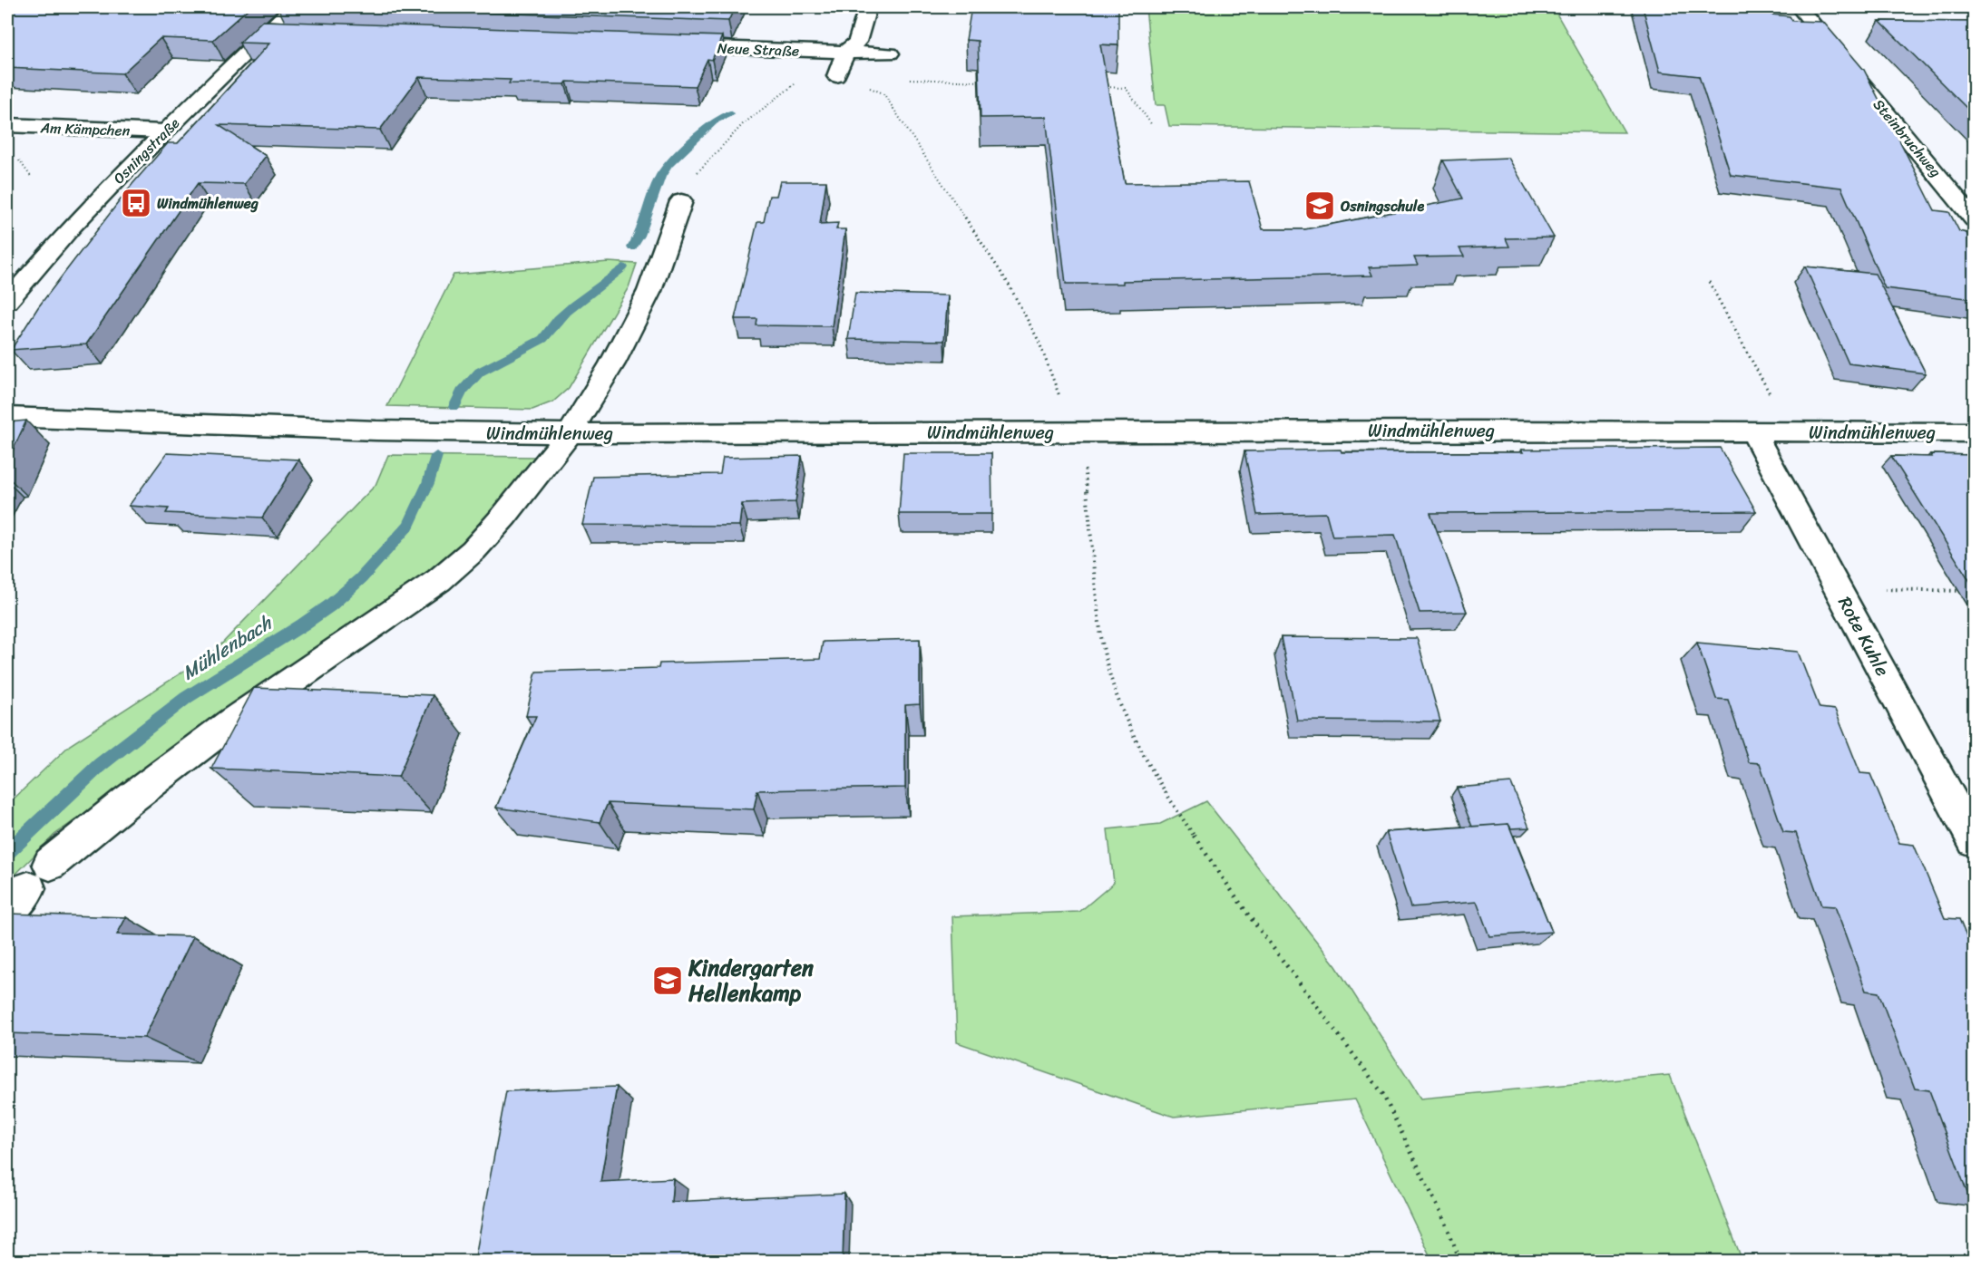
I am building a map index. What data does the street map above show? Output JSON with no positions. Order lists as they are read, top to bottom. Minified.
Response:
{"streets":{"street":["Neue Straße","Am Kämpchen","Steinbruchweg","Osningstraße","Windmühlenweg","Rote Kuhle"]},"crossings":[["Am Kämpchen","Osningstraße"],["Windmühlenweg","Rote Kuhle"]],"water":["Mühlenbach"],"places":{"bus stop":["Windmühlenweg"],"school or university":["Osningschule","Kindergarten Hellenkamp"]}}
